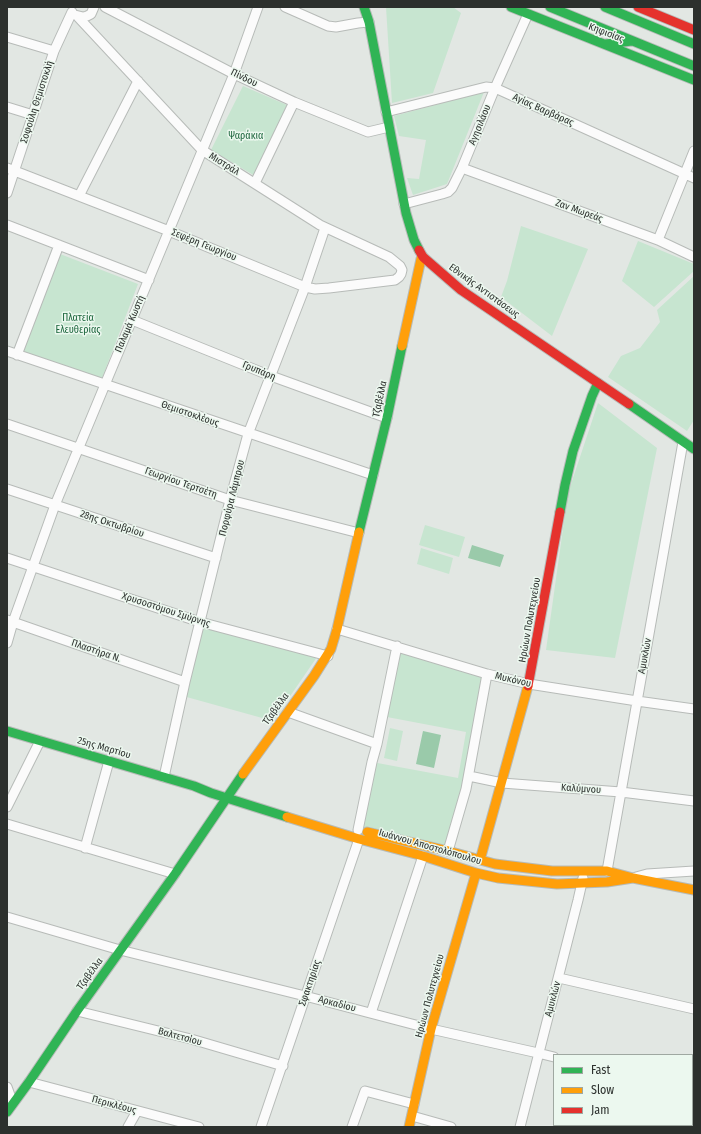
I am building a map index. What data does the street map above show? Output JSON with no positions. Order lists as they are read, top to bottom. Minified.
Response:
{"streets":{"street":["Κηφισίας","Πίνδου","Σοφούλη Θεμιστοκλή","Αγίας Βαρβάρας","Αγησιλάου","Μιστράλ","Ζαν Μωρεάς","Σεφέρη Γεωργίου","Εθνικής Αντιστάσεως","Παλαμά Κωστή","Γρυπάρη","Τζαβέλλα","Θεμιστοκλέους","Γεωργίου Τερτσέτη","Πορφύρα Λάμπρου","28ης Οκτωβρίου","Χρυσοστόμου Σμύρνης","Ηρώων Πολυτεχνείου","Πλαστήρα Ν.","Αμυκλών","Μυκόνου","25ης Μαρτίου","Καλύμνου","Ιωάννου Αποστολόπουλου","Σφακτηρίας","Αρκαδίου","Βαλτετσίου","Περικλέους"]},"crossings":[["Κηφισίας","Αγησιλάου"],["Πίνδου","Εθνικής Αντιστάσεως"],["Πίνδου","Παλαμά Κωστή"],["Σοφούλη Θεμιστοκλή","Μιστράλ"],["Σοφούλη Θεμιστοκλή","Σεφέρη Γεωργίου"],["Αγίας Βαρβάρας","Αγησιλάου"],["Αγίας Βαρβάρας","Εθνικής Αντιστάσεως"],["Αγησιλάου","Ζαν Μωρεάς"],["Αγησιλάου","Εθνικής Αντιστάσεως"],["Μιστράλ","Σεφέρη Γεωργίου"],["Μιστράλ","Παλαμά Κωστή"],["Μιστράλ","Πορφύρα Λάμπρου"],["Σεφέρη Γεωργίου","Παλαμά Κωστή"],["Σεφέρη Γεωργίου","Πορφύρα Λάμπρου"],["Εθνικής Αντιστάσεως","Τζαβέλλα"],["Εθνικής Αντιστάσεως","Ηρώων Πολυτεχνείου"],["Εθνικής Αντιστάσεως","Αμυκλών"],["Παλαμά Κωστή","Γρυπάρη"],["Παλαμά Κωστή","Θεμιστοκλέους"],["Παλαμά Κωστή","Γεωργίου Τερτσέτη"],["Παλαμά Κωστή","28ης Οκτωβρίου"],["Παλαμά Κωστή","Χρυσοστόμου Σμύρνης"],["Παλαμά Κωστή","Πλαστήρα Ν."],["Γρυπάρη","Τζαβέλλα"],["Γρυπάρη","Πορφύρα Λάμπρου"],["Τζαβέλλα","Θεμιστοκλέους"],["Τζαβέλλα","Γεωργίου Τερτσέτη"],["Τζαβέλλα","Χρυσοστόμου Σμύρνης"],["Τζαβέλλα","Μυκόνου"],["Τζαβέλλα","25ης Μαρτίου"],["Τζαβέλλα","Ιωάννου Αποστολόπουλου"],["Τζαβέλλα","Αρκαδίου"],["Τζαβέλλα","Βαλτετσίου"],["Τζαβέλλα","Περικλέους"],["Θεμιστοκλέους","Πορφύρα Λάμπρου"],["Γεωργίου Τερτσέτη","Πορφύρα Λάμπρου"],["Πορφύρα Λάμπρου","28ης Οκτωβρίου"],["Πορφύρα Λάμπρου","Χρυσοστόμου Σμύρνης"],["Πορφύρα Λάμπρου","Πλαστήρα Ν."],["Πορφύρα Λάμπρου","25ης Μαρτίου"],["Ηρώων Πολυτεχνείου","Μυκόνου"],["Ηρώων Πολυτεχνείου","Καλύμνου"],["Ηρώων Πολυτεχνείου","Ιωάννου Αποστολόπουλου"],["Ηρώων Πολυτεχνείου","Αρκαδίου"],["Αμυκλών","Μυκόνου"],["Αμυκλών","Καλύμνου"],["Αμυκλών","Ιωάννου Αποστολόπουλου"],["Αμυκλών","Αρκαδίου"],["Μυκόνου","Σφακτηρίας"],["25ης Μαρτίου","Ιωάννου Αποστολόπουλου"],["Ιωάννου Αποστολόπουλου","Σφακτηρίας"],["Σφακτηρίας","Αρκαδίου"],["Σφακτηρίας","Βαλτετσίου"]],"parks":["Ψαράκια","Πλατεία Ελευθερίας"],"legend":["Fast","Slow","Jam"]}
